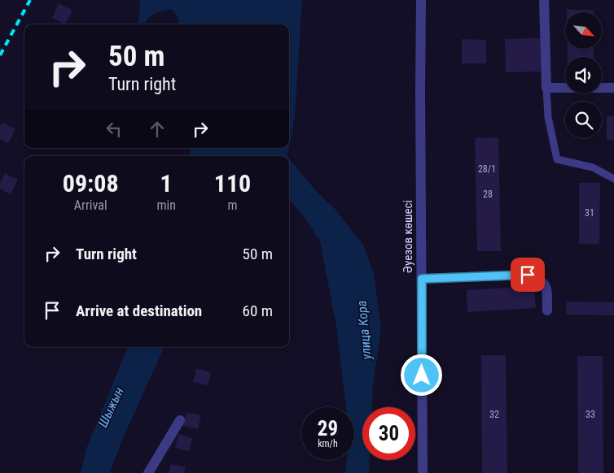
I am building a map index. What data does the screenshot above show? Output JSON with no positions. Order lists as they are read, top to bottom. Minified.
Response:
{"streets":{"street":["Әуезов көшесі"]},"water":["улица Кора","Шыжын"],"house_numbers":["28/1","28","31","32","33"],"north":"bottom right","page":{"turn":["50 m","Turn right"],"eta":["09:08","Arrival","1","min","110","m"],"list":[{"name":"Turn right","value":"50 m"},{"name":"Arrive at destination","value":"60 m"}],"speed":"29 km/h","limit":"30"}}
